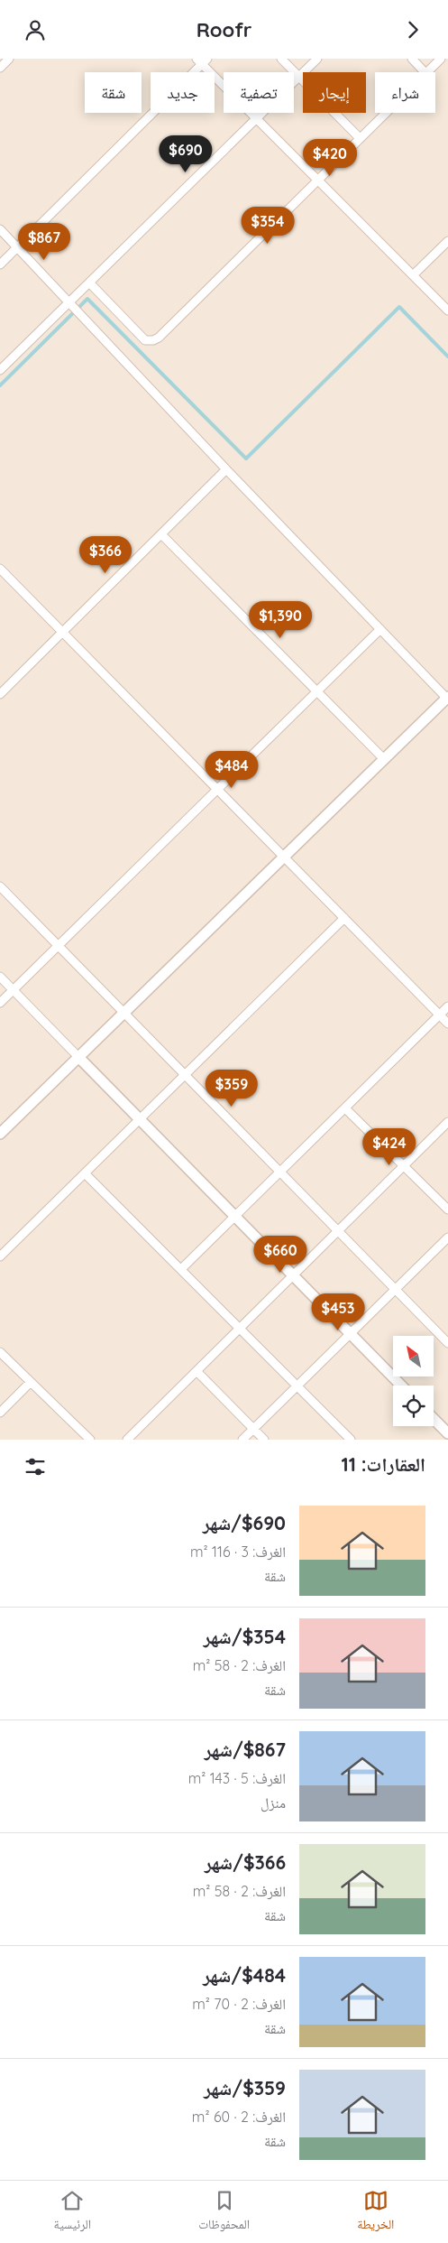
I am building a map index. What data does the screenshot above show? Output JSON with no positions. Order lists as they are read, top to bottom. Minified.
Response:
{"north":"top left","page":{"header":"Roofr","chip":["شراء","إيجار","تصفية","جديد","شقة"],"price":["$690","$420","$354","$867","$366","$1,390","$484","$359","$424","$660","$453"],"heading":"العقارات: 11","list":[{"name":"$690/شهر","note":"الغرف: 3 · 116 m² · شقة"},{"name":"$354/شهر","note":"الغرف: 2 · 58 m² · شقة"},{"name":"$867/شهر","note":"الغرف: 5 · 143 m² · منزل"},{"name":"$366/شهر","note":"الغرف: 2 · 58 m² · شقة"},{"name":"$484/شهر","note":"الغرف: 2 · 70 m² · شقة"},{"name":"$359/شهر","note":"الغرف: 2 · 60 m² · شقة"}],"tabs":["الخريطة","المحفوظات","الرئيسية"]}}
